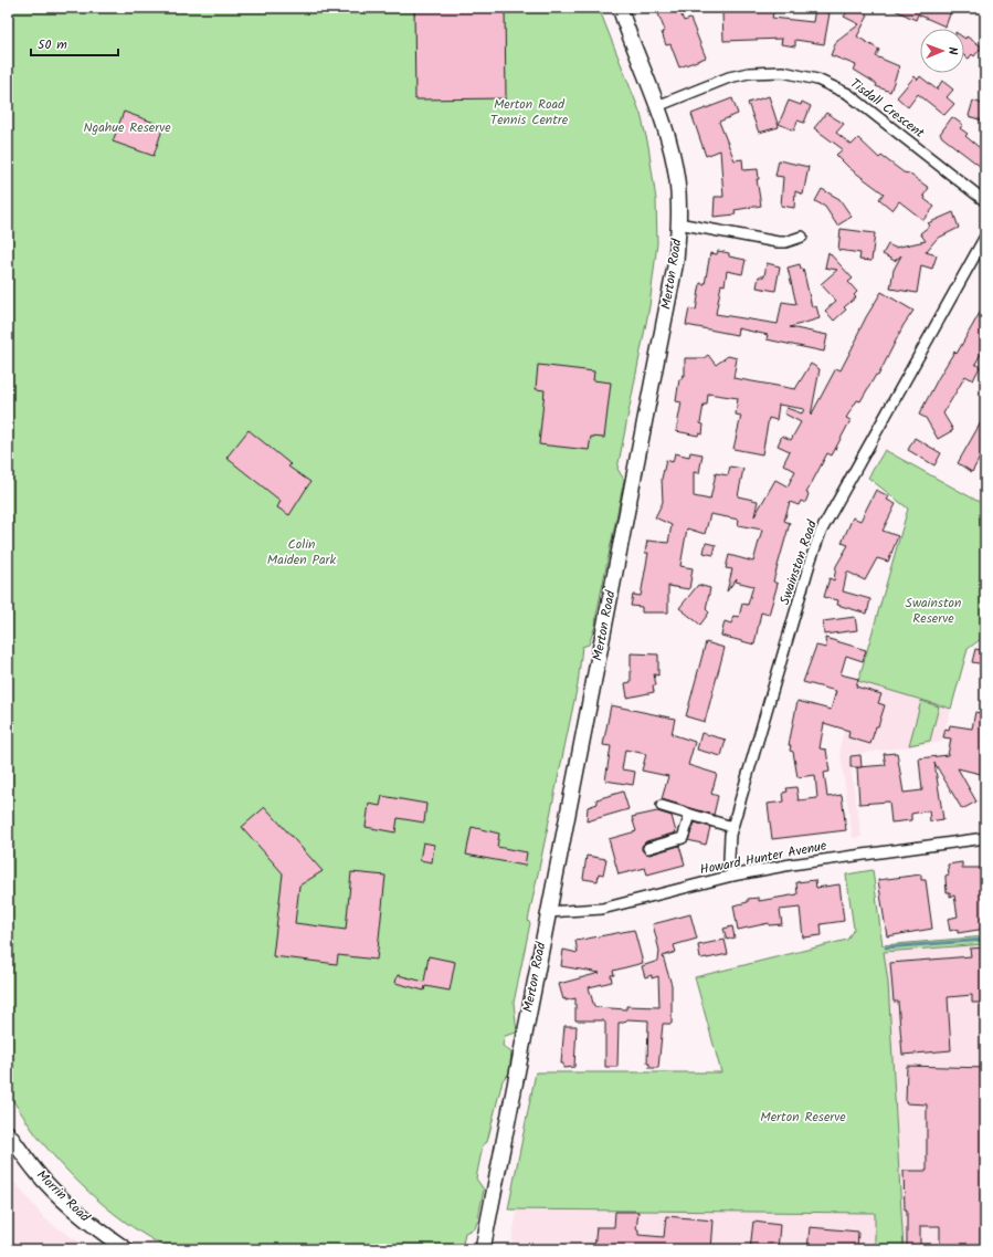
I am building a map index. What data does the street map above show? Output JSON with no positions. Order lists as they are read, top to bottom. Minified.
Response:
{"streets":{"main road":["Merton Road","Morrin Road"],"street":["Tisdall Crescent","Swainston Road","Howard Hunter Avenue"]},"crossings":[["Tisdall Crescent","Merton Road"],["Merton Road","Howard Hunter Avenue"],["Swainston Road","Howard Hunter Avenue"]],"parks":["Merton Road Tennis Centre","Ngahue Reserve","Colin Maiden Park","Swainston Reserve","Merton Reserve"],"scale_bar":"50 m","north":"right"}
